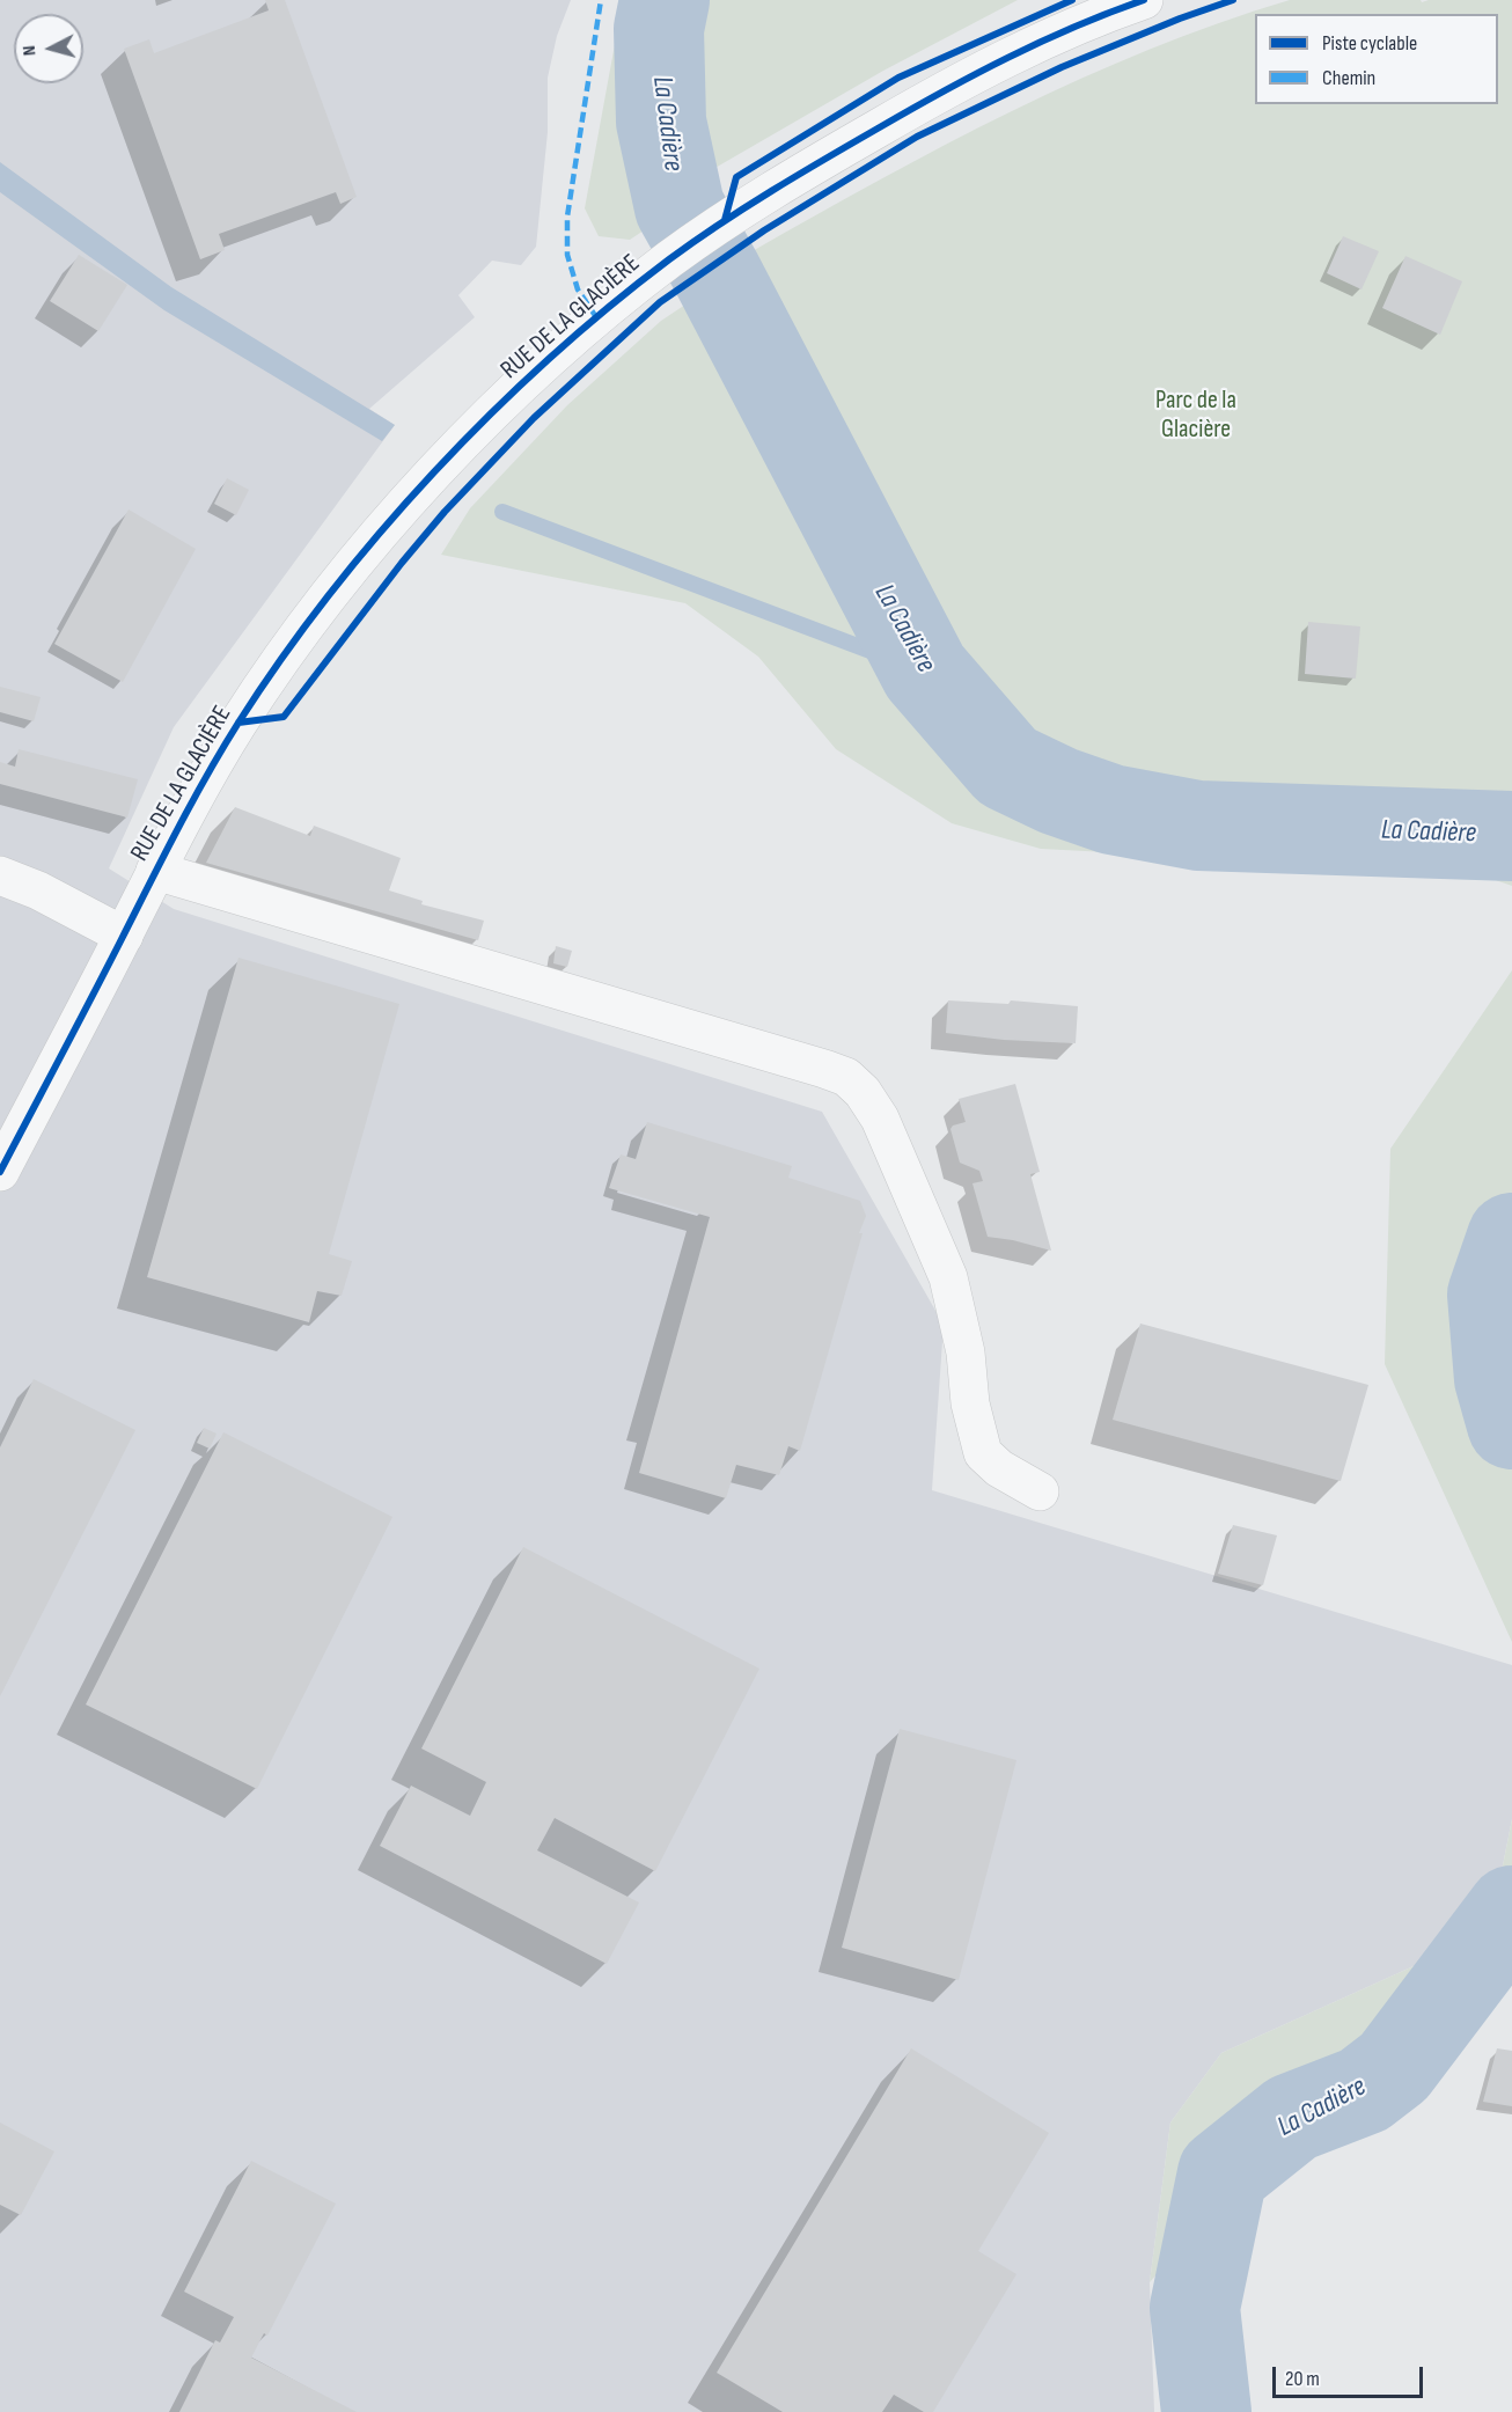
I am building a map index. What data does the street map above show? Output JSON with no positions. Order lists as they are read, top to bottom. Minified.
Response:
{"streets":{"street":["RUE DE LA GLACIÈRE"]},"water":["La Cadière"],"parks":["Parc de la Glacière"],"legend":["Piste cyclable","Chemin"],"scale_bar":"20 m","north":"left"}
